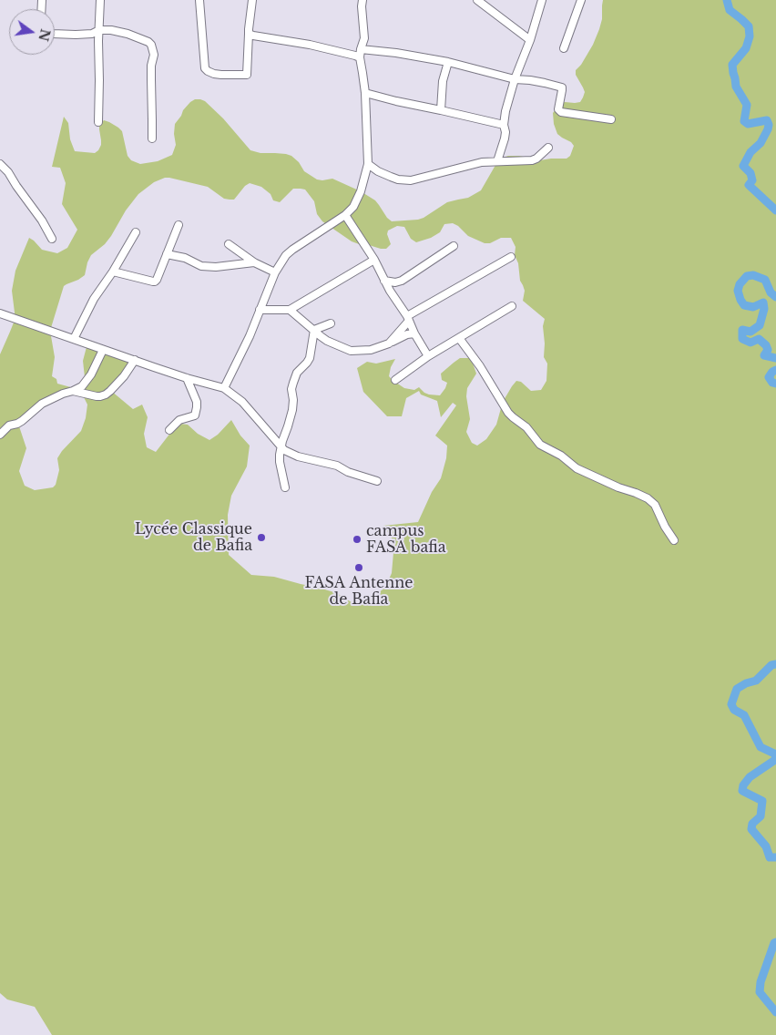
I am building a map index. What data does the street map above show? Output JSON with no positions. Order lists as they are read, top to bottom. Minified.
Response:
{"places":["Lycée Classique de Bafia","campus FASA bafia","FASA Antenne de Bafia"],"north":"right"}
